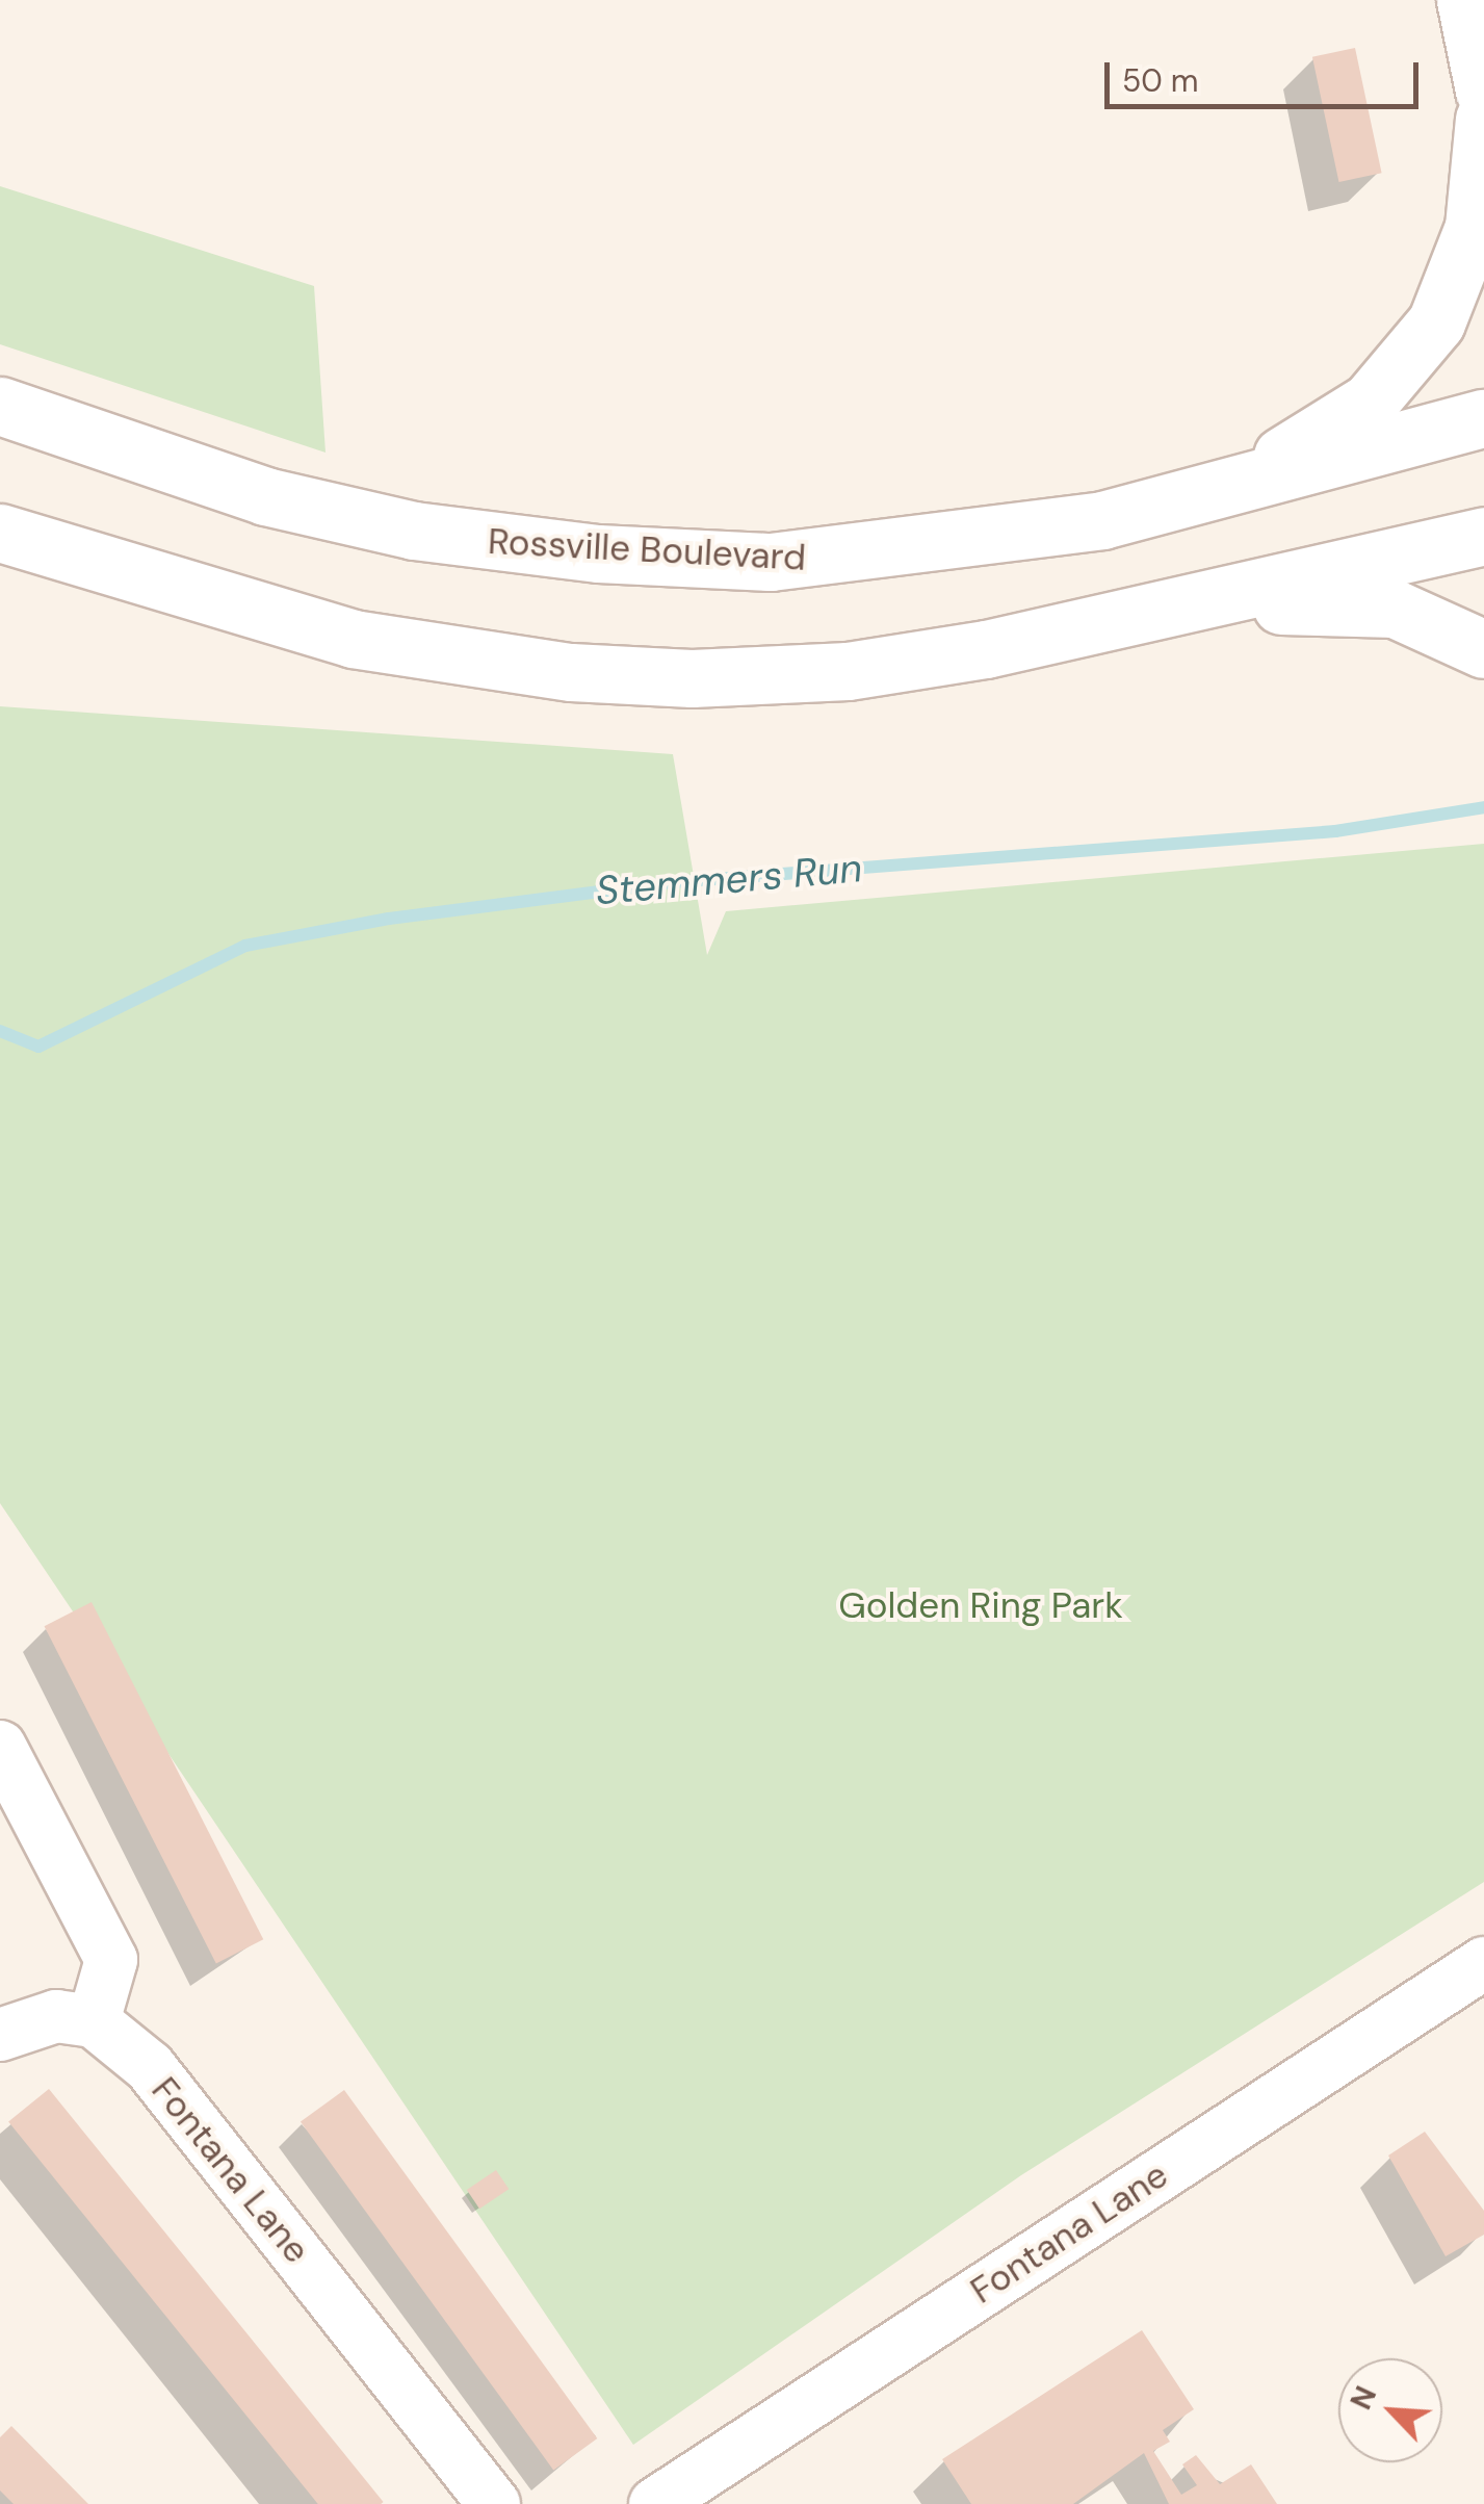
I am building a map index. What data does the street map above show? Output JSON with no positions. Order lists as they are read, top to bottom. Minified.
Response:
{"streets":{"main road":["Rossville Boulevard"],"street":["Fontana Lane"]},"water":["Stemmers Run"],"parks":["Golden Ring Park"],"scale_bar":"50 m","north":"top left"}
